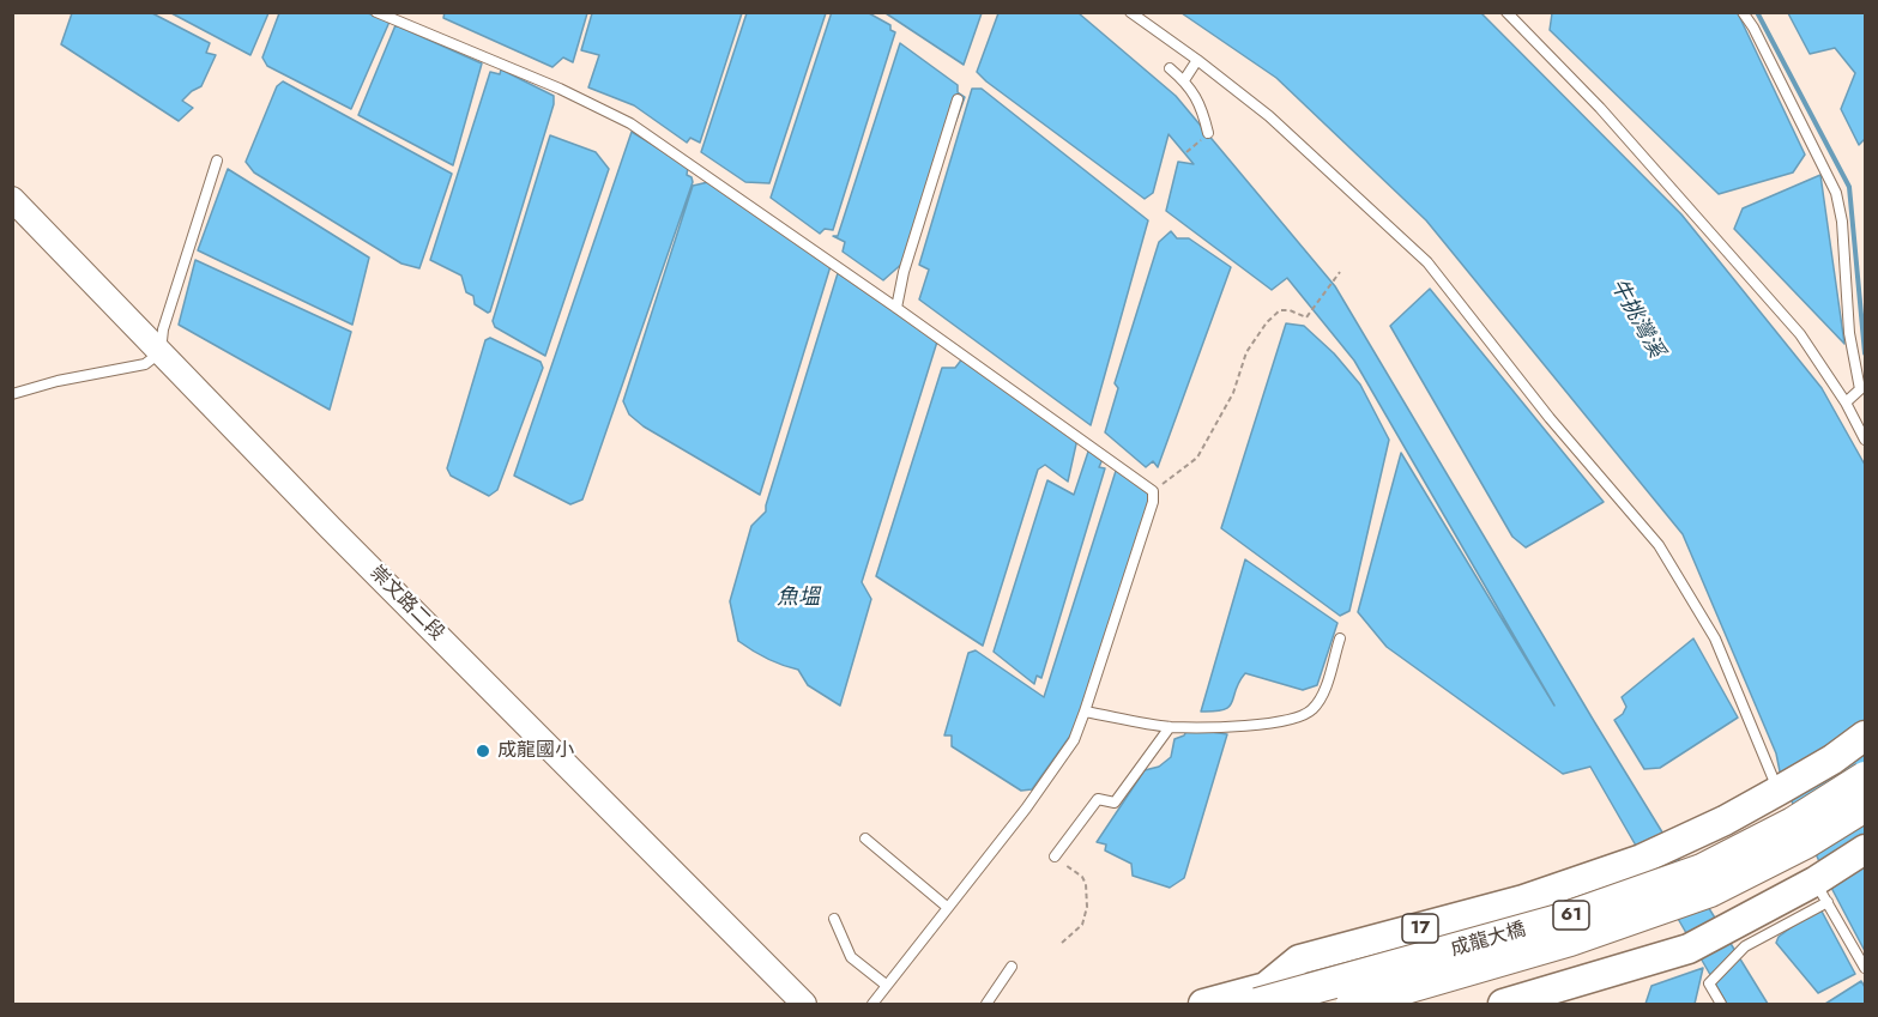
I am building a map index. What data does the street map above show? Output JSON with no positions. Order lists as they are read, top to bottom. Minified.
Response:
{"streets":{"highway":["61","成龍大橋"],"main road":["17"],"street":["崇文路二段"]},"water":["牛挑灣溪","魚塭"],"places":["成龍國小"]}
